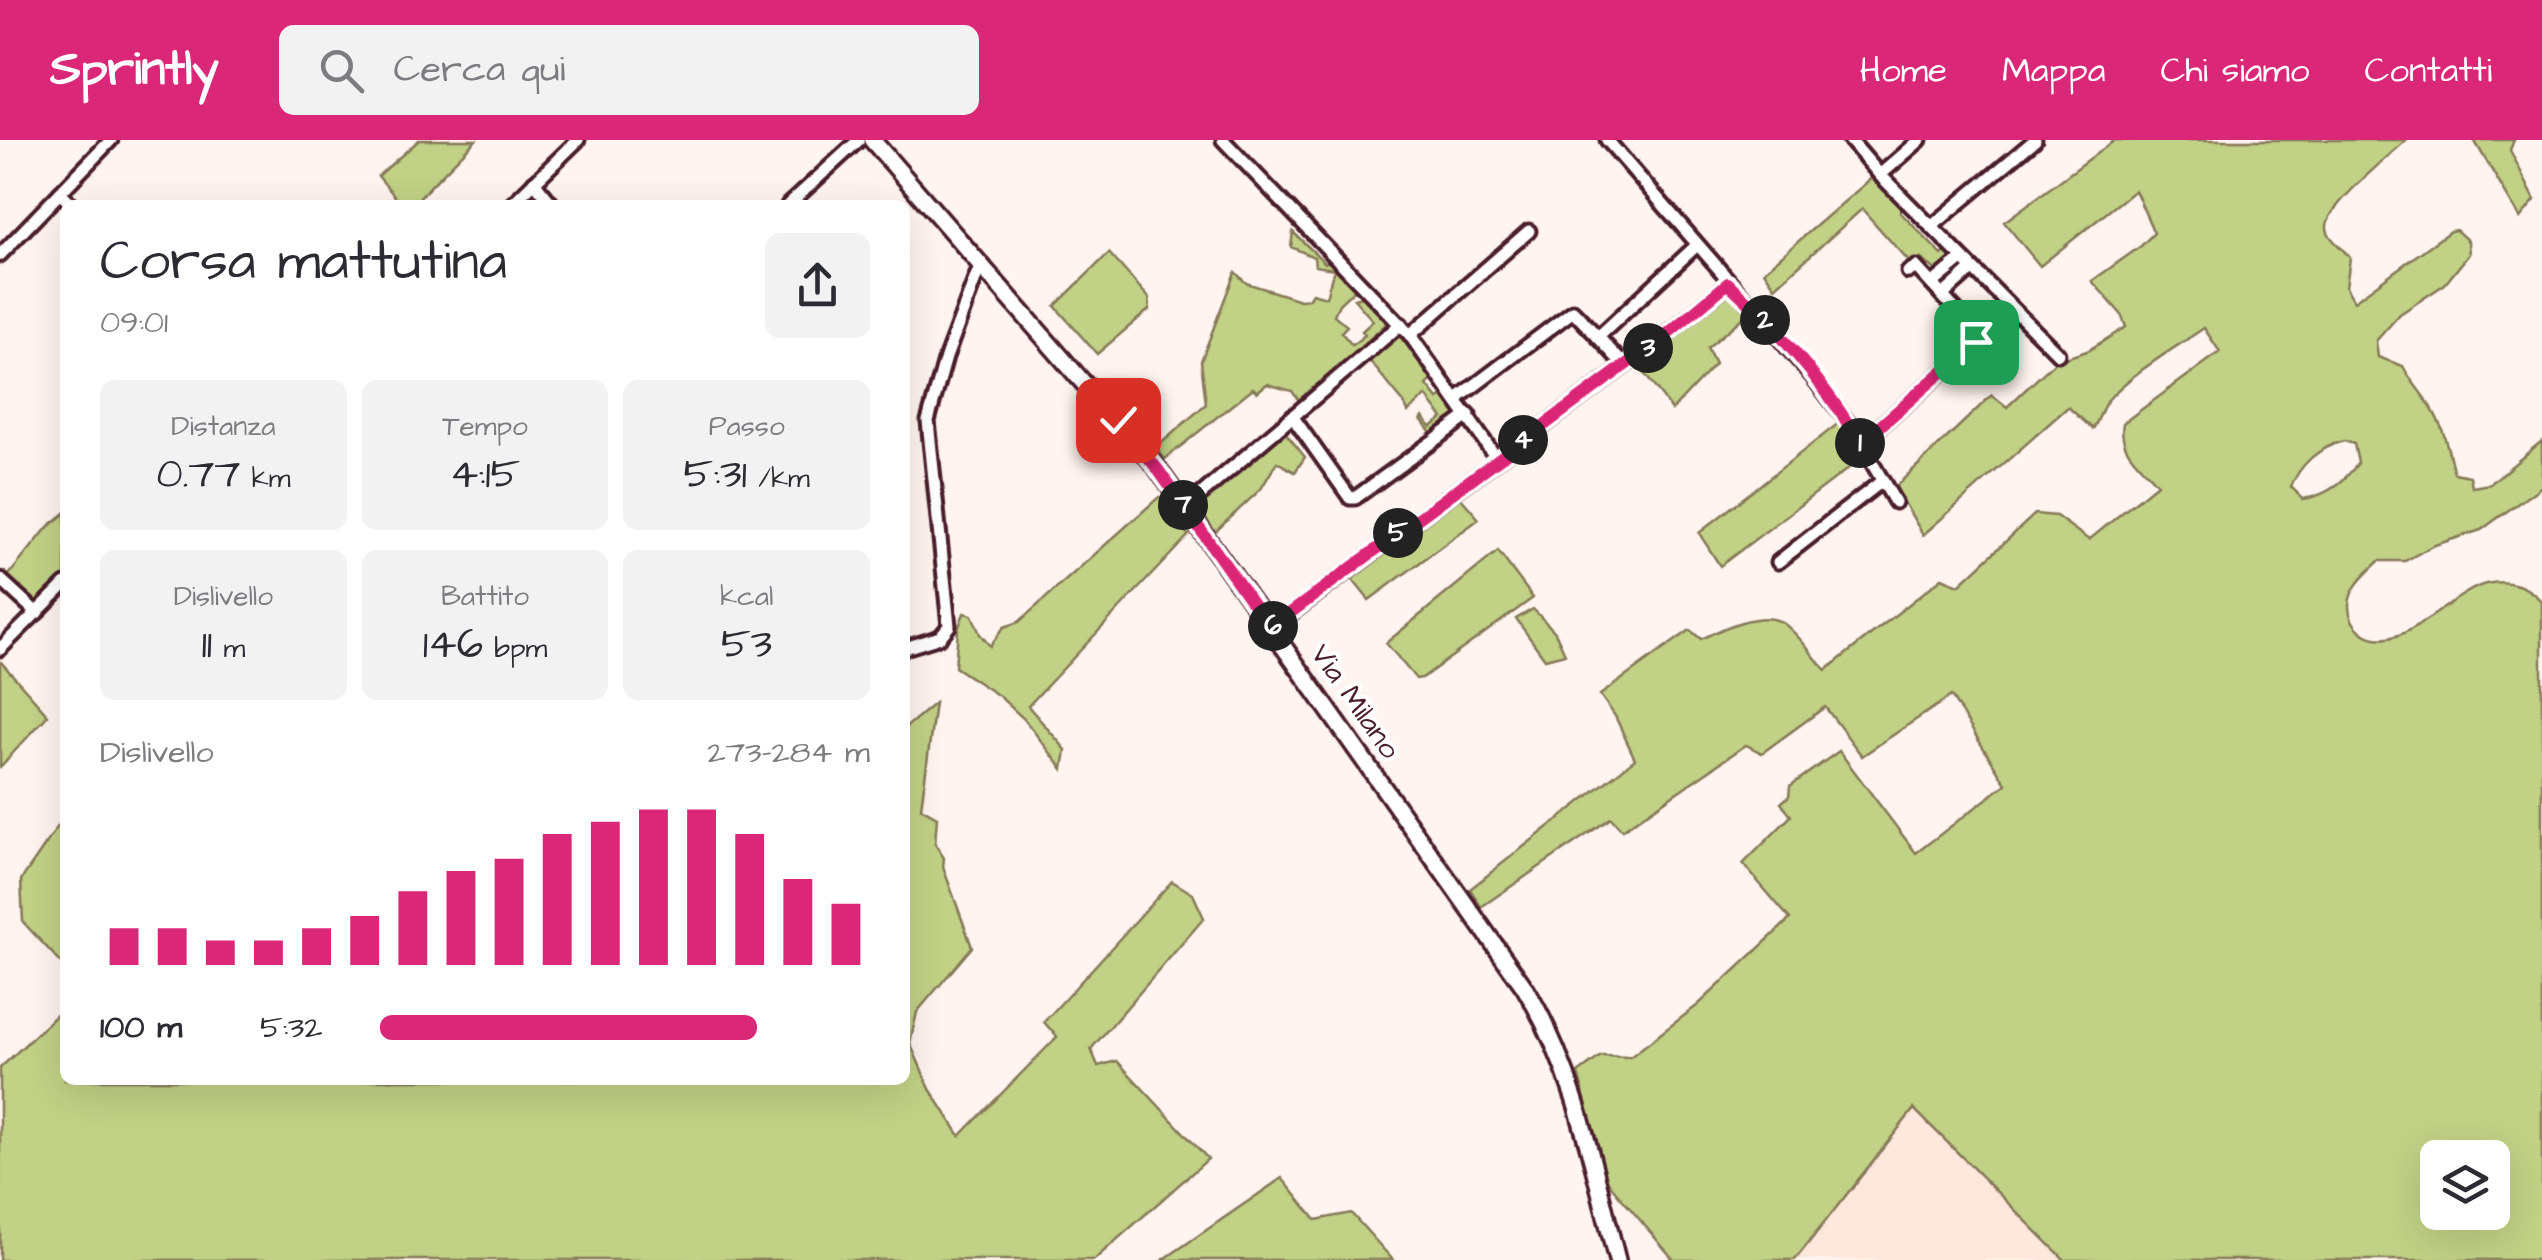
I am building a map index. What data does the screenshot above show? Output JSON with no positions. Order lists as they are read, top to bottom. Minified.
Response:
{"streets":{"street":["Via Milano"]},"page":{"header":"Sprintly","search":"Cerca qui","nav":["Home","Mappa","Chi siamo","Contatti"],"heading":["Corsa mattutina","09:01"],"pins":["2","3","4","1","7","5","6"],"stats":[["Distanza","0.77 km"],["Tempo","4:15"],["Passo","5:31 /km"],["Dislivello","11 m"],["Battito","146 bpm"],["kcal","53"]],"chart":["Dislivello","273–284 m"],"list":[{"name":"100 m","note":"5:32"}]}}
